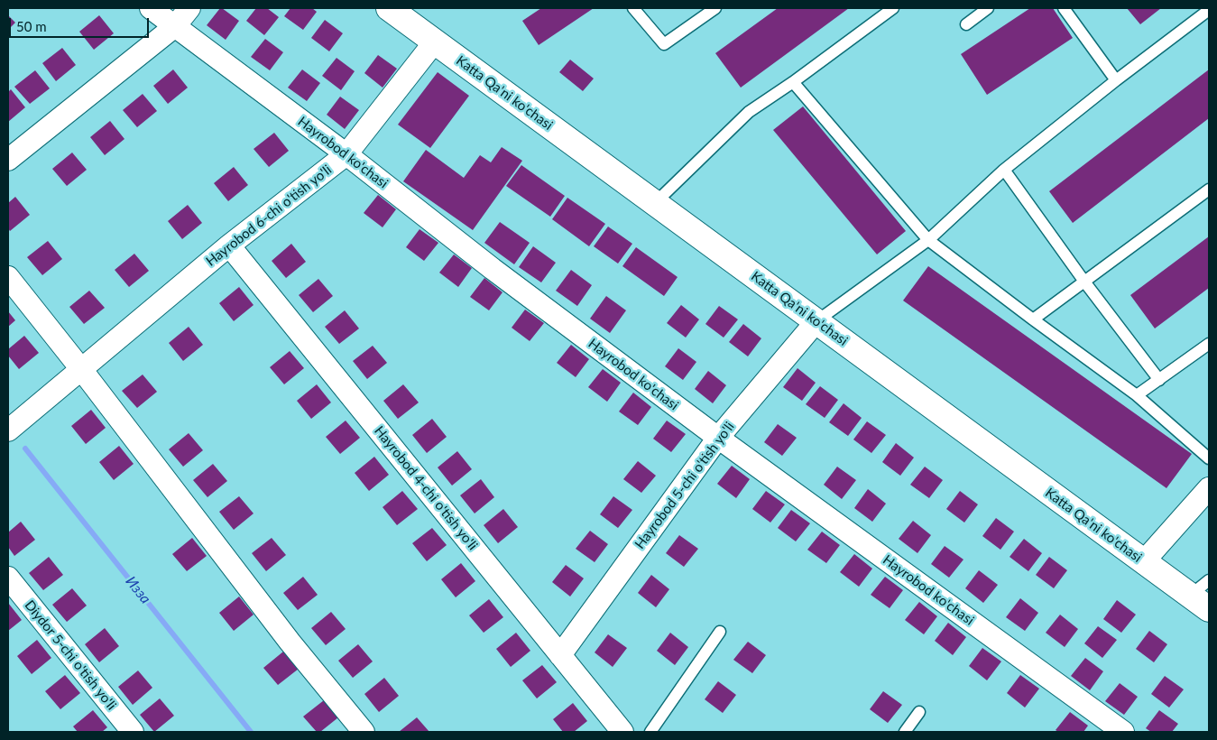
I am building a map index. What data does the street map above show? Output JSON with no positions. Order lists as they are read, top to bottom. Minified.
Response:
{"streets":{"main road":["Katta Qa'ni ko'chasi"],"street":["Hayrobod ko'chasi","Hayrobod 6-chi o'tish yo'li","Hayrobod 5-chi o'tish yo'li","Hayrobod 4-chi o'tish yo'li","Diydor 5-chi o'tish yo'li"]},"crossings":[["Katta Qa'ni ko'chasi","Hayrobod 6-chi o'tish yo'li"],["Katta Qa'ni ko'chasi","Hayrobod 5-chi o'tish yo'li"],["Hayrobod ko'chasi","Hayrobod 6-chi o'tish yo'li"],["Hayrobod ko'chasi","Hayrobod 5-chi o'tish yo'li"],["Hayrobod 6-chi o'tish yo'li","Hayrobod 4-chi o'tish yo'li"],["Hayrobod 5-chi o'tish yo'li","Hayrobod 4-chi o'tish yo'li"]],"water":["Изза"],"scale_bar":"50 m"}
